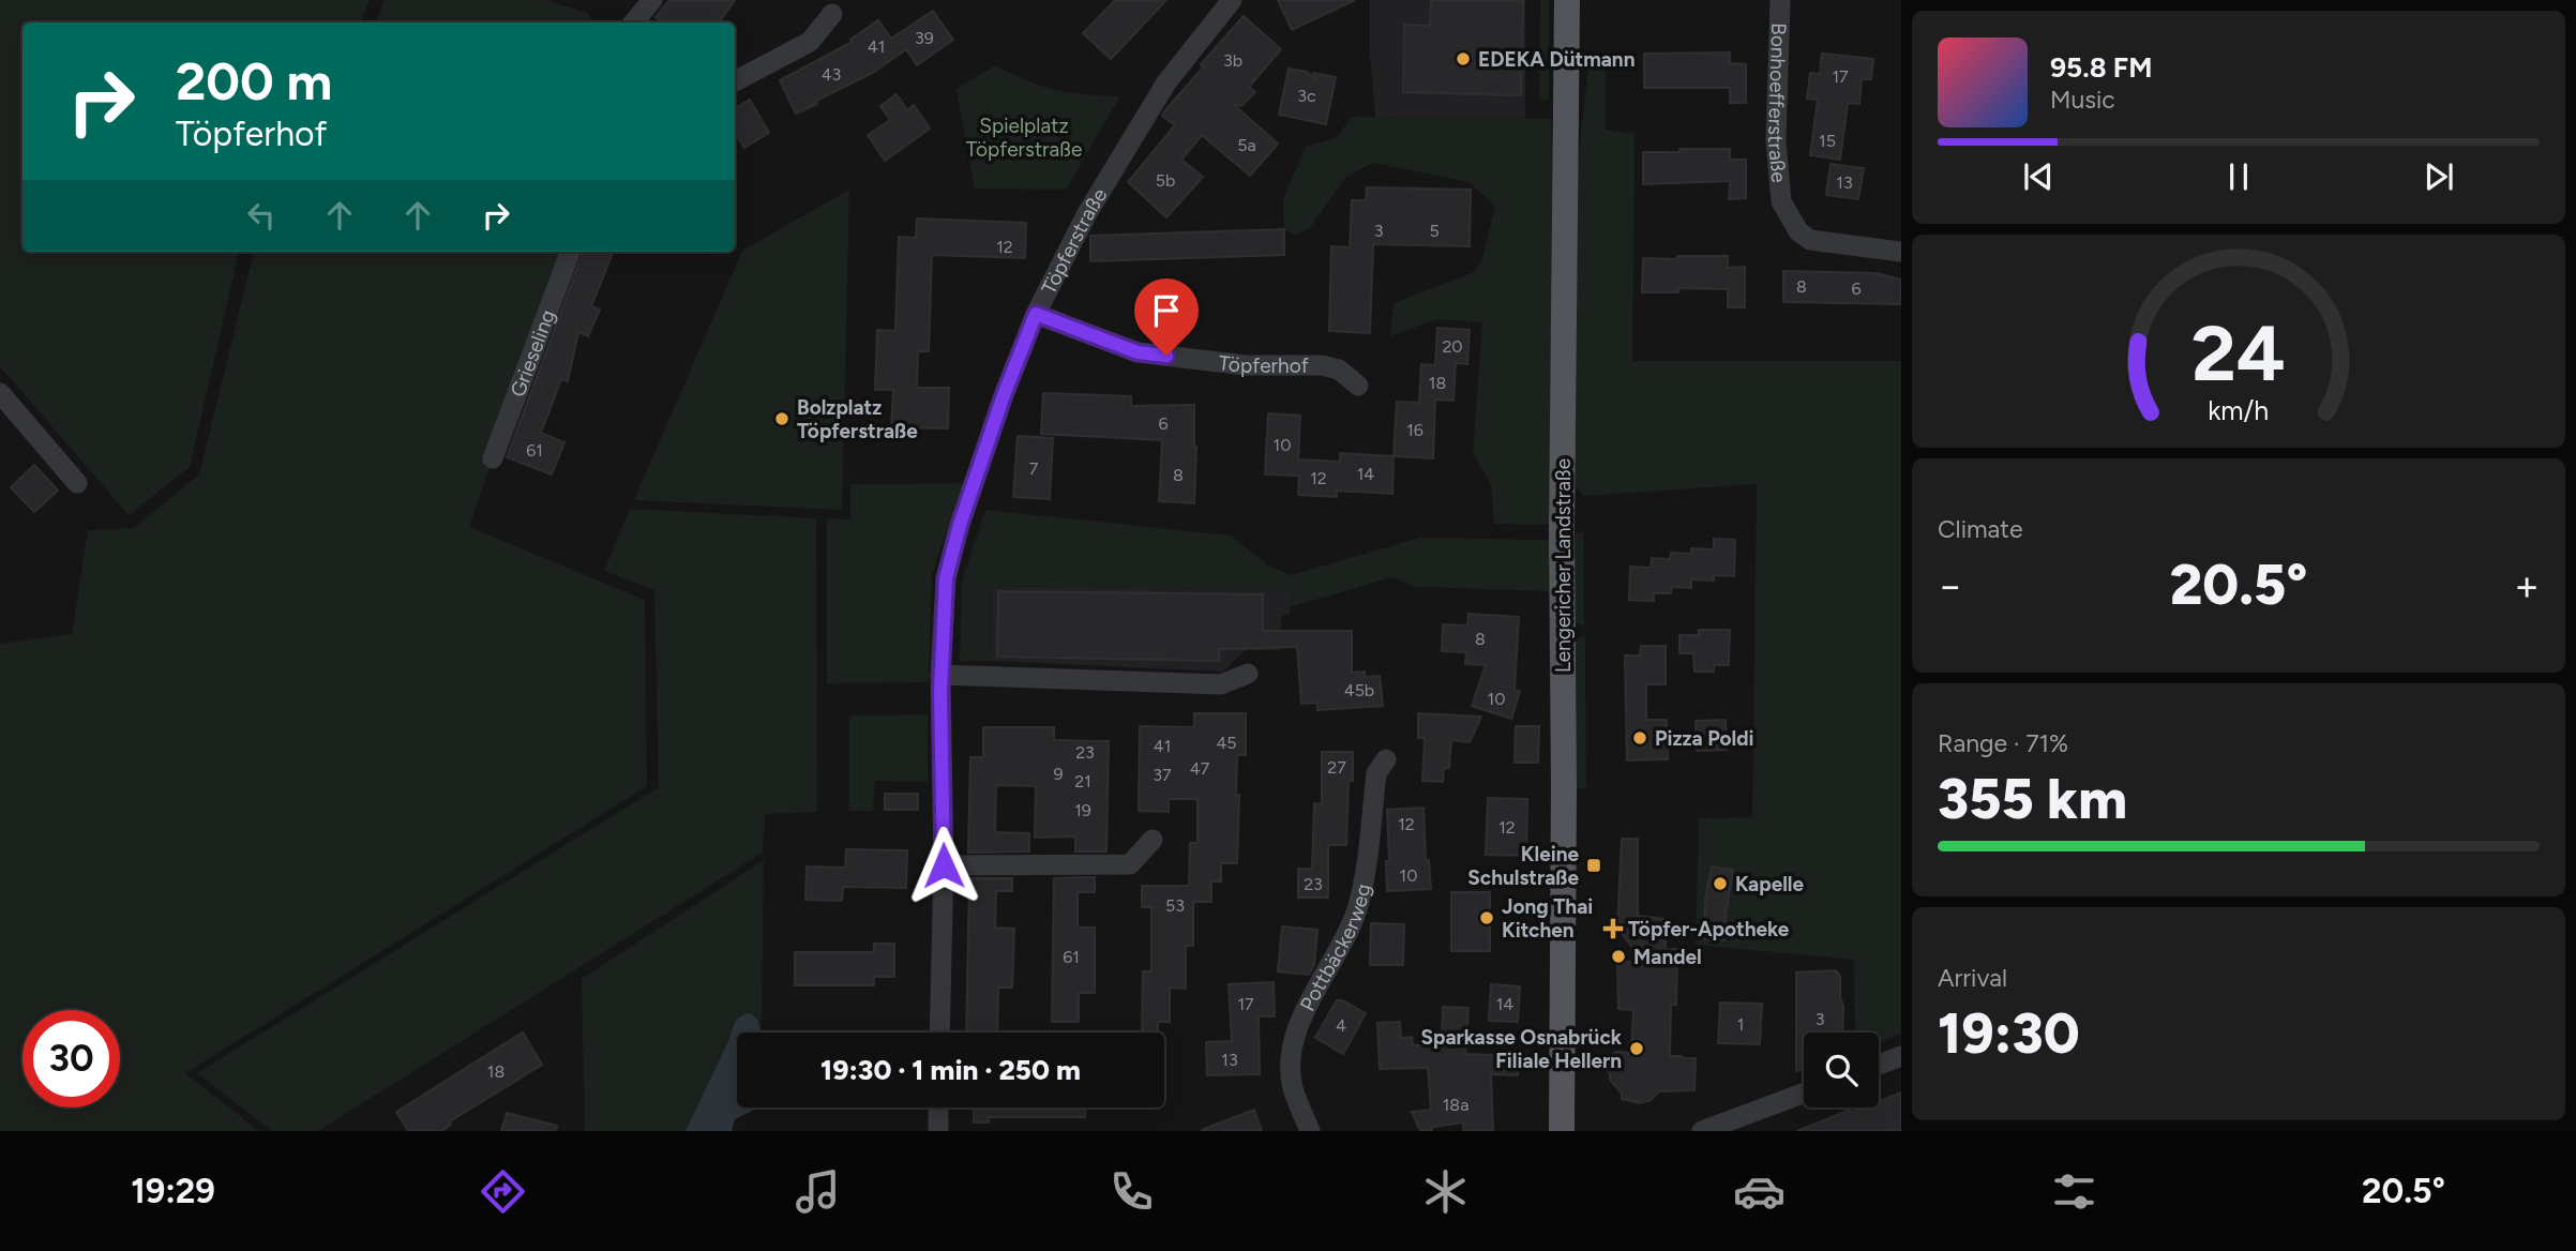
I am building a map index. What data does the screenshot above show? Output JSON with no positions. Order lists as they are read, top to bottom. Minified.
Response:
{"streets":{"main road":["Lengericher Landstraße"],"street":["Bonhoefferstraße","Töpferstraße","Grieseling","Töpferhof","Pottbäckerweg"]},"crossings":[["Töpferstraße","Töpferhof"]],"parks":["Spielplatz Töpferstraße"],"places":{"other":["EDEKA Dütmann","Bolzplatz Töpferstraße","Pizza Poldi","Kapelle","Jong Thai Kitchen","Mandel","Sparkasse Osnabrück Filiale Hellern"],"transit":["Kleine Schulstraße"],"health":["Töpfer-Apotheke"]},"house_numbers":["39","41","3b","43","17","3c","15","5a","5b","13","3","5","12","8","6","20","18","6","16","10","61","7","14","8","12","8","45b","10","45","41","23","27","47","9","37","21","19","12","12","10","23","53","61","17","14","3","1","4","13","18","18a"],"page":{"turn":["200 m","Töpferhof"],"song":["95.8 FM","Music"],"tile":["Climate",["Range · 71%","355 km"],["Arrival","19:30"]],"heat":["−","20.5°","+"],"limit":"30","trip":"19:30 · 1 min · 250 m","tabs":["19:29","20.5°"],"gauge":["24","km/h"]}}
